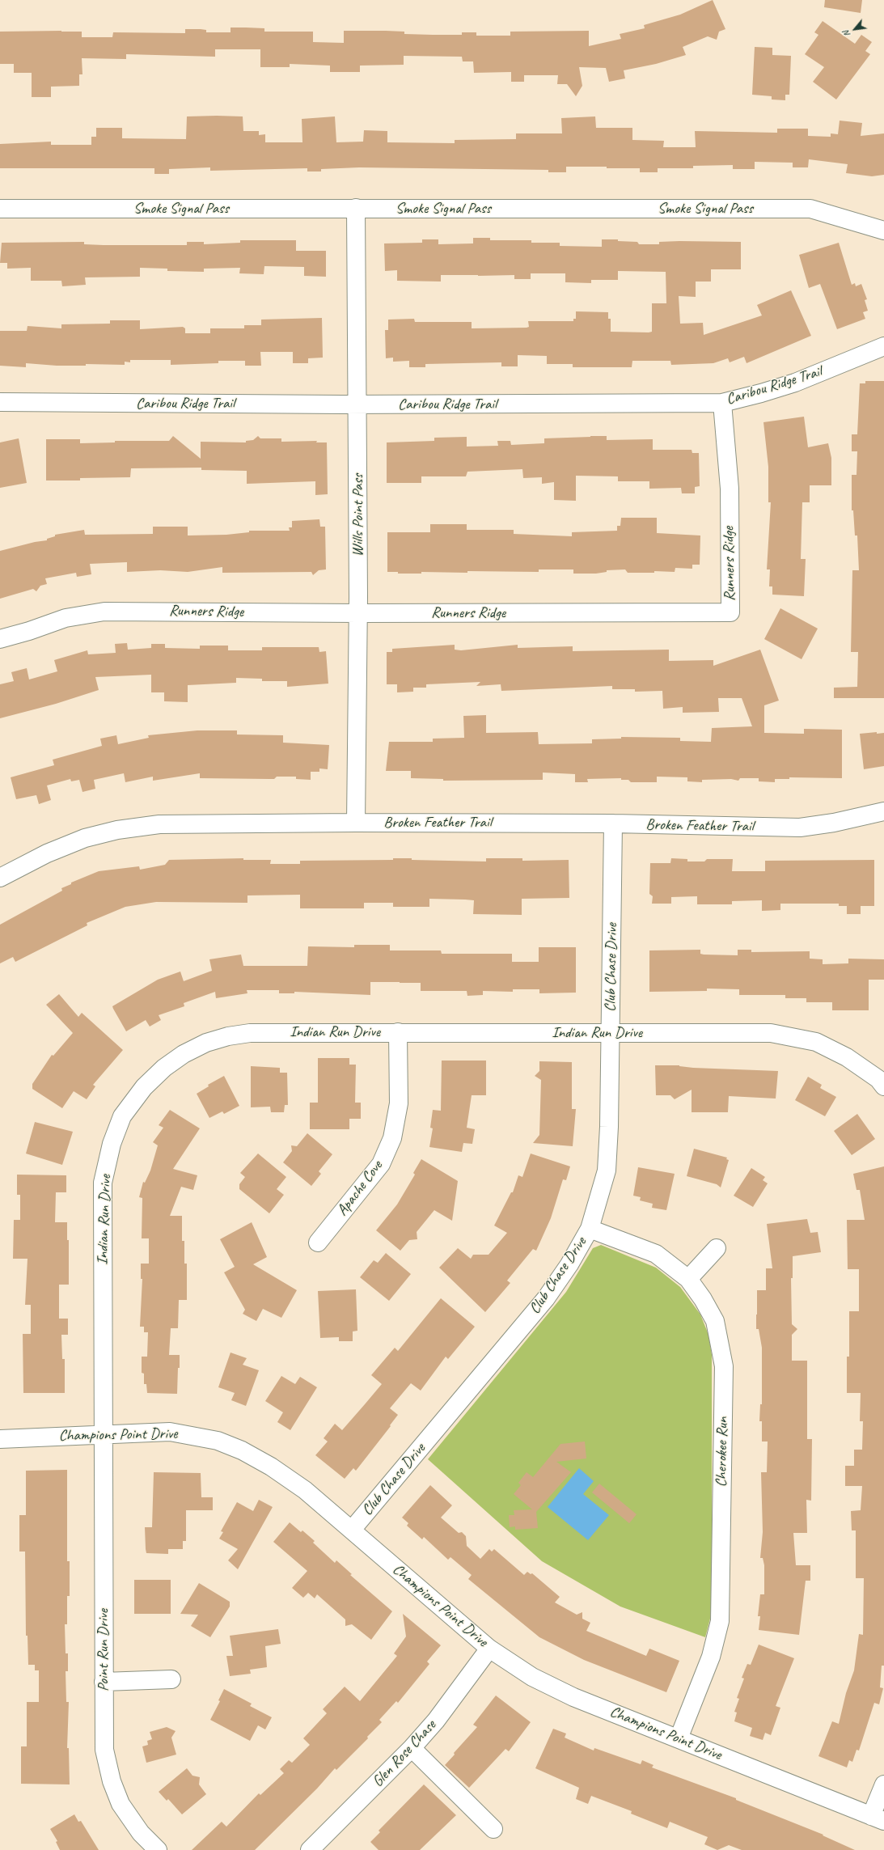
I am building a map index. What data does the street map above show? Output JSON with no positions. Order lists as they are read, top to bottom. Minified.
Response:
{"streets":{"street":["Smoke Signal Pass","Caribou Ridge Trail","Wills Point Pass","Runners Ridge","Broken Feather Trail","Club Chase Drive","Indian Run Drive","Apache Cove","Champions Point Drive","Cherokee Run","Point Run Drive","Glen Rose Chase"]},"crossings":[["Smoke Signal Pass","Wills Point Pass"],["Caribou Ridge Trail","Wills Point Pass"],["Caribou Ridge Trail","Runners Ridge"],["Wills Point Pass","Runners Ridge"],["Wills Point Pass","Broken Feather Trail"],["Broken Feather Trail","Club Chase Drive"],["Club Chase Drive","Indian Run Drive"],["Club Chase Drive","Champions Point Drive"],["Club Chase Drive","Cherokee Run"],["Indian Run Drive","Apache Cove"],["Indian Run Drive","Champions Point Drive"],["Indian Run Drive","Point Run Drive"],["Champions Point Drive","Cherokee Run"],["Champions Point Drive","Point Run Drive"],["Champions Point Drive","Glen Rose Chase"]],"north":"bottom left"}
